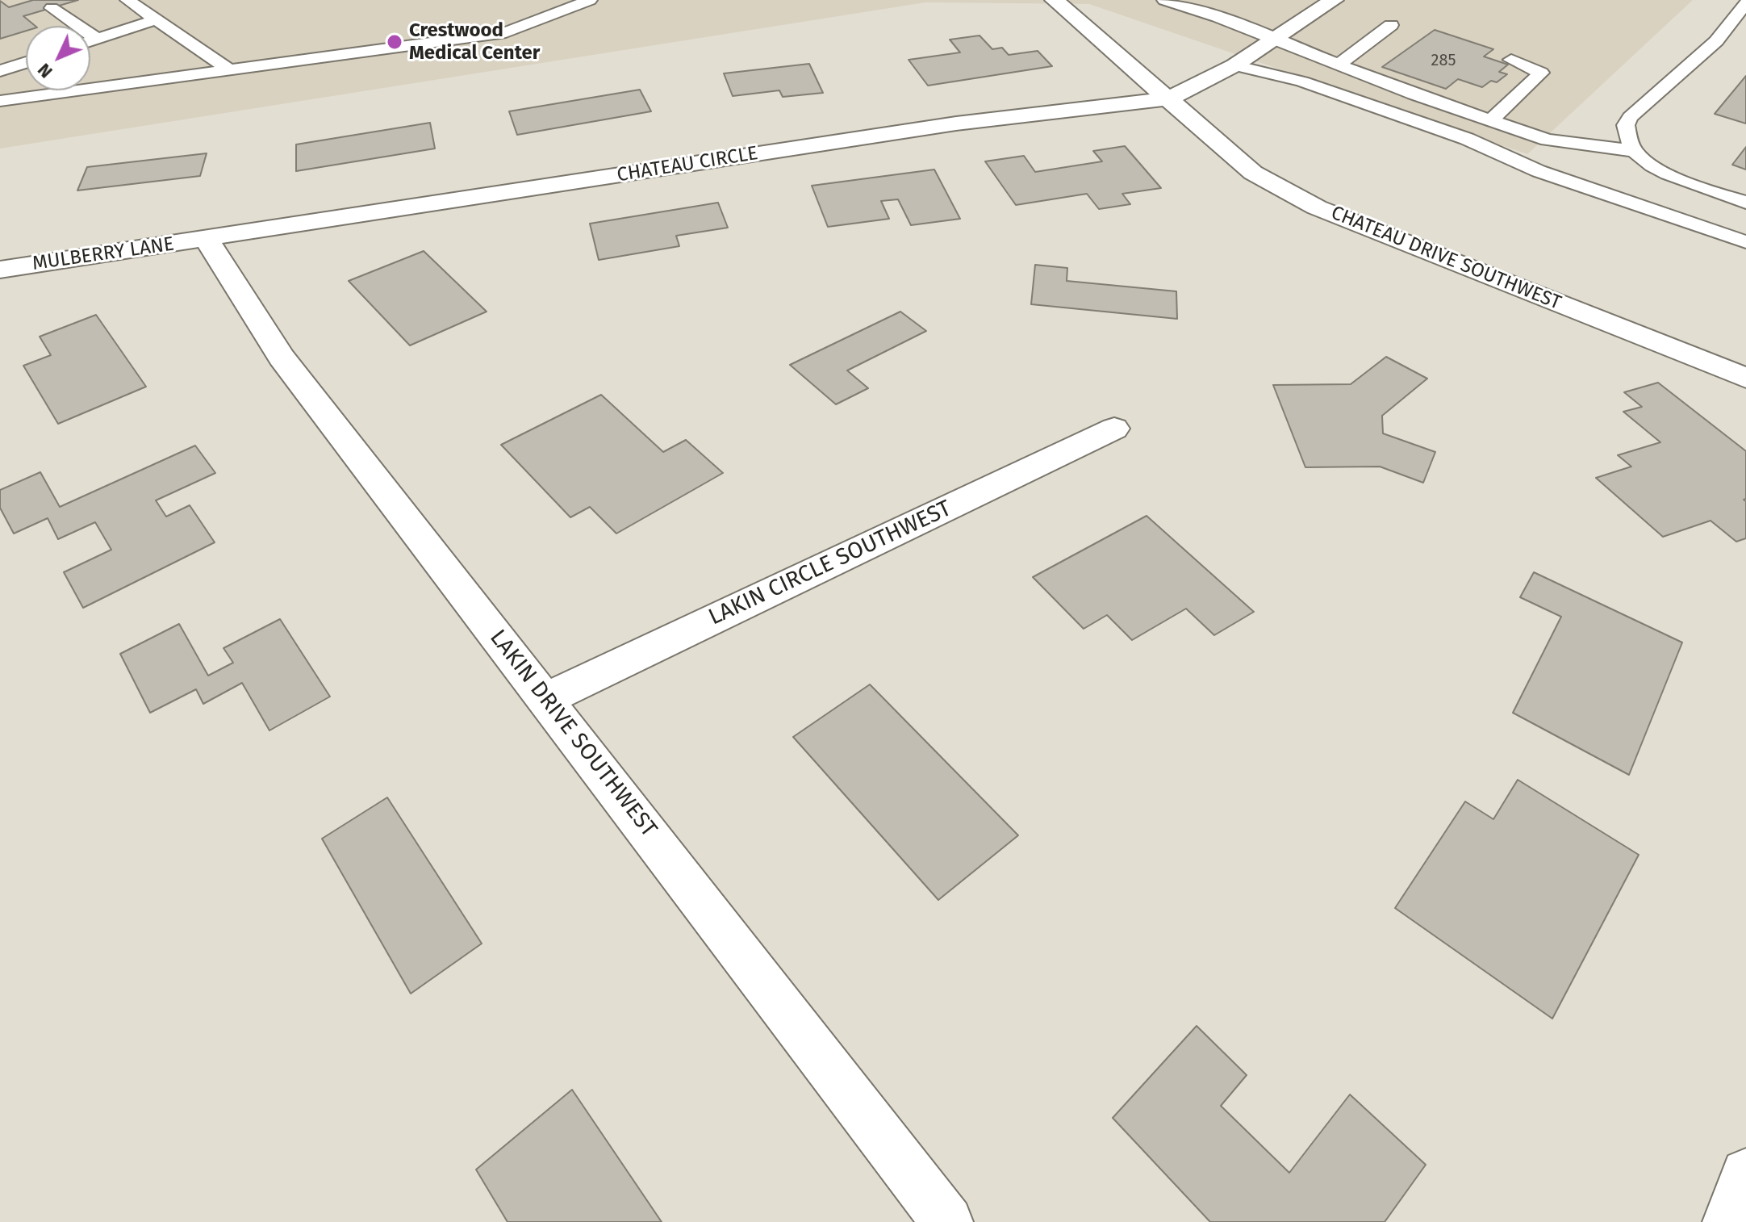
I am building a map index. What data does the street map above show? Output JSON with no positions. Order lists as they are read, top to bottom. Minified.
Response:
{"streets":{"street":["CHATEAU CIRCLE","MULBERRY LANE","CHATEAU DRIVE SOUTHWEST","LAKIN CIRCLE SOUTHWEST","LAKIN DRIVE SOUTHWEST"]},"crossings":[["CHATEAU CIRCLE","MULBERRY LANE"],["CHATEAU CIRCLE","CHATEAU DRIVE SOUTHWEST"],["CHATEAU CIRCLE","LAKIN DRIVE SOUTHWEST"],["MULBERRY LANE","LAKIN DRIVE SOUTHWEST"],["LAKIN CIRCLE SOUTHWEST","LAKIN DRIVE SOUTHWEST"]],"places":["Crestwood Medical Center"],"house_numbers":["285"],"north":"bottom left"}
